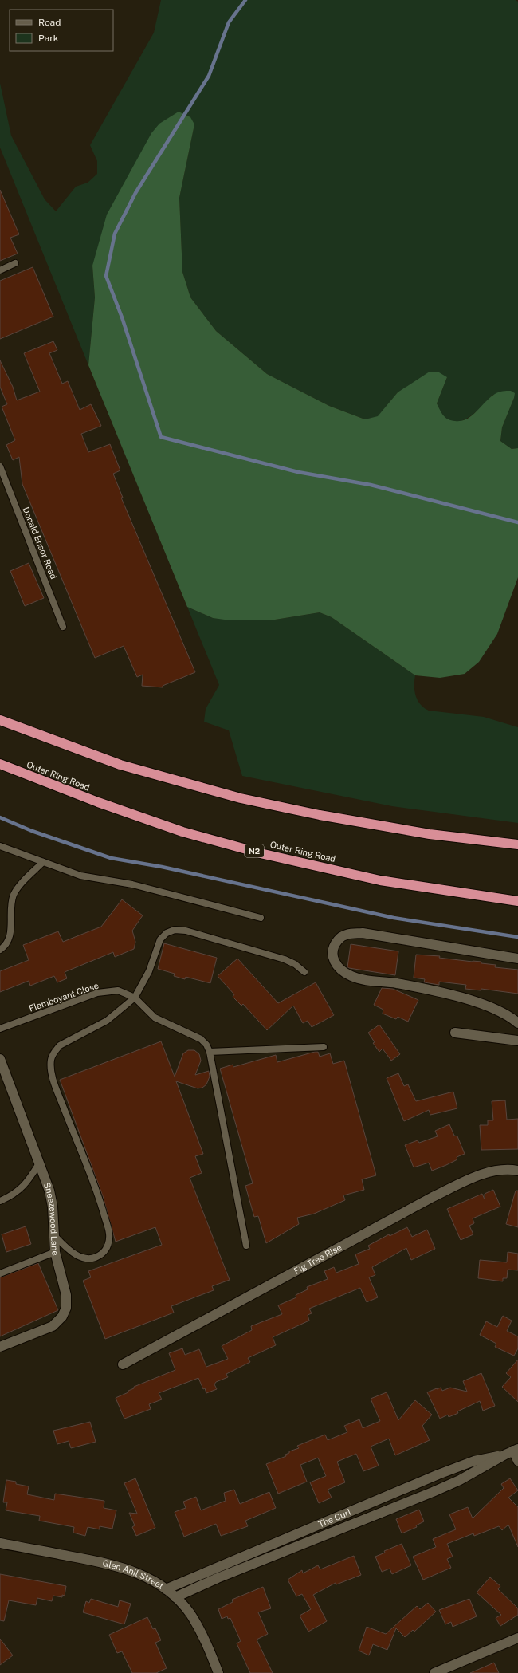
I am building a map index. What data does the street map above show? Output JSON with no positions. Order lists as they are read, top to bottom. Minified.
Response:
{"streets":{"highway":["Outer Ring Road","N2"],"street":["Sneezewood Lane","Fig Tree Rise","The Curl","Glen Anil Street"],"lane":["Donald Ensor Road","Flamboyant Close"]},"crossings":[["The Curl","Glen Anil Street"]],"legend":["Road","Park"]}
